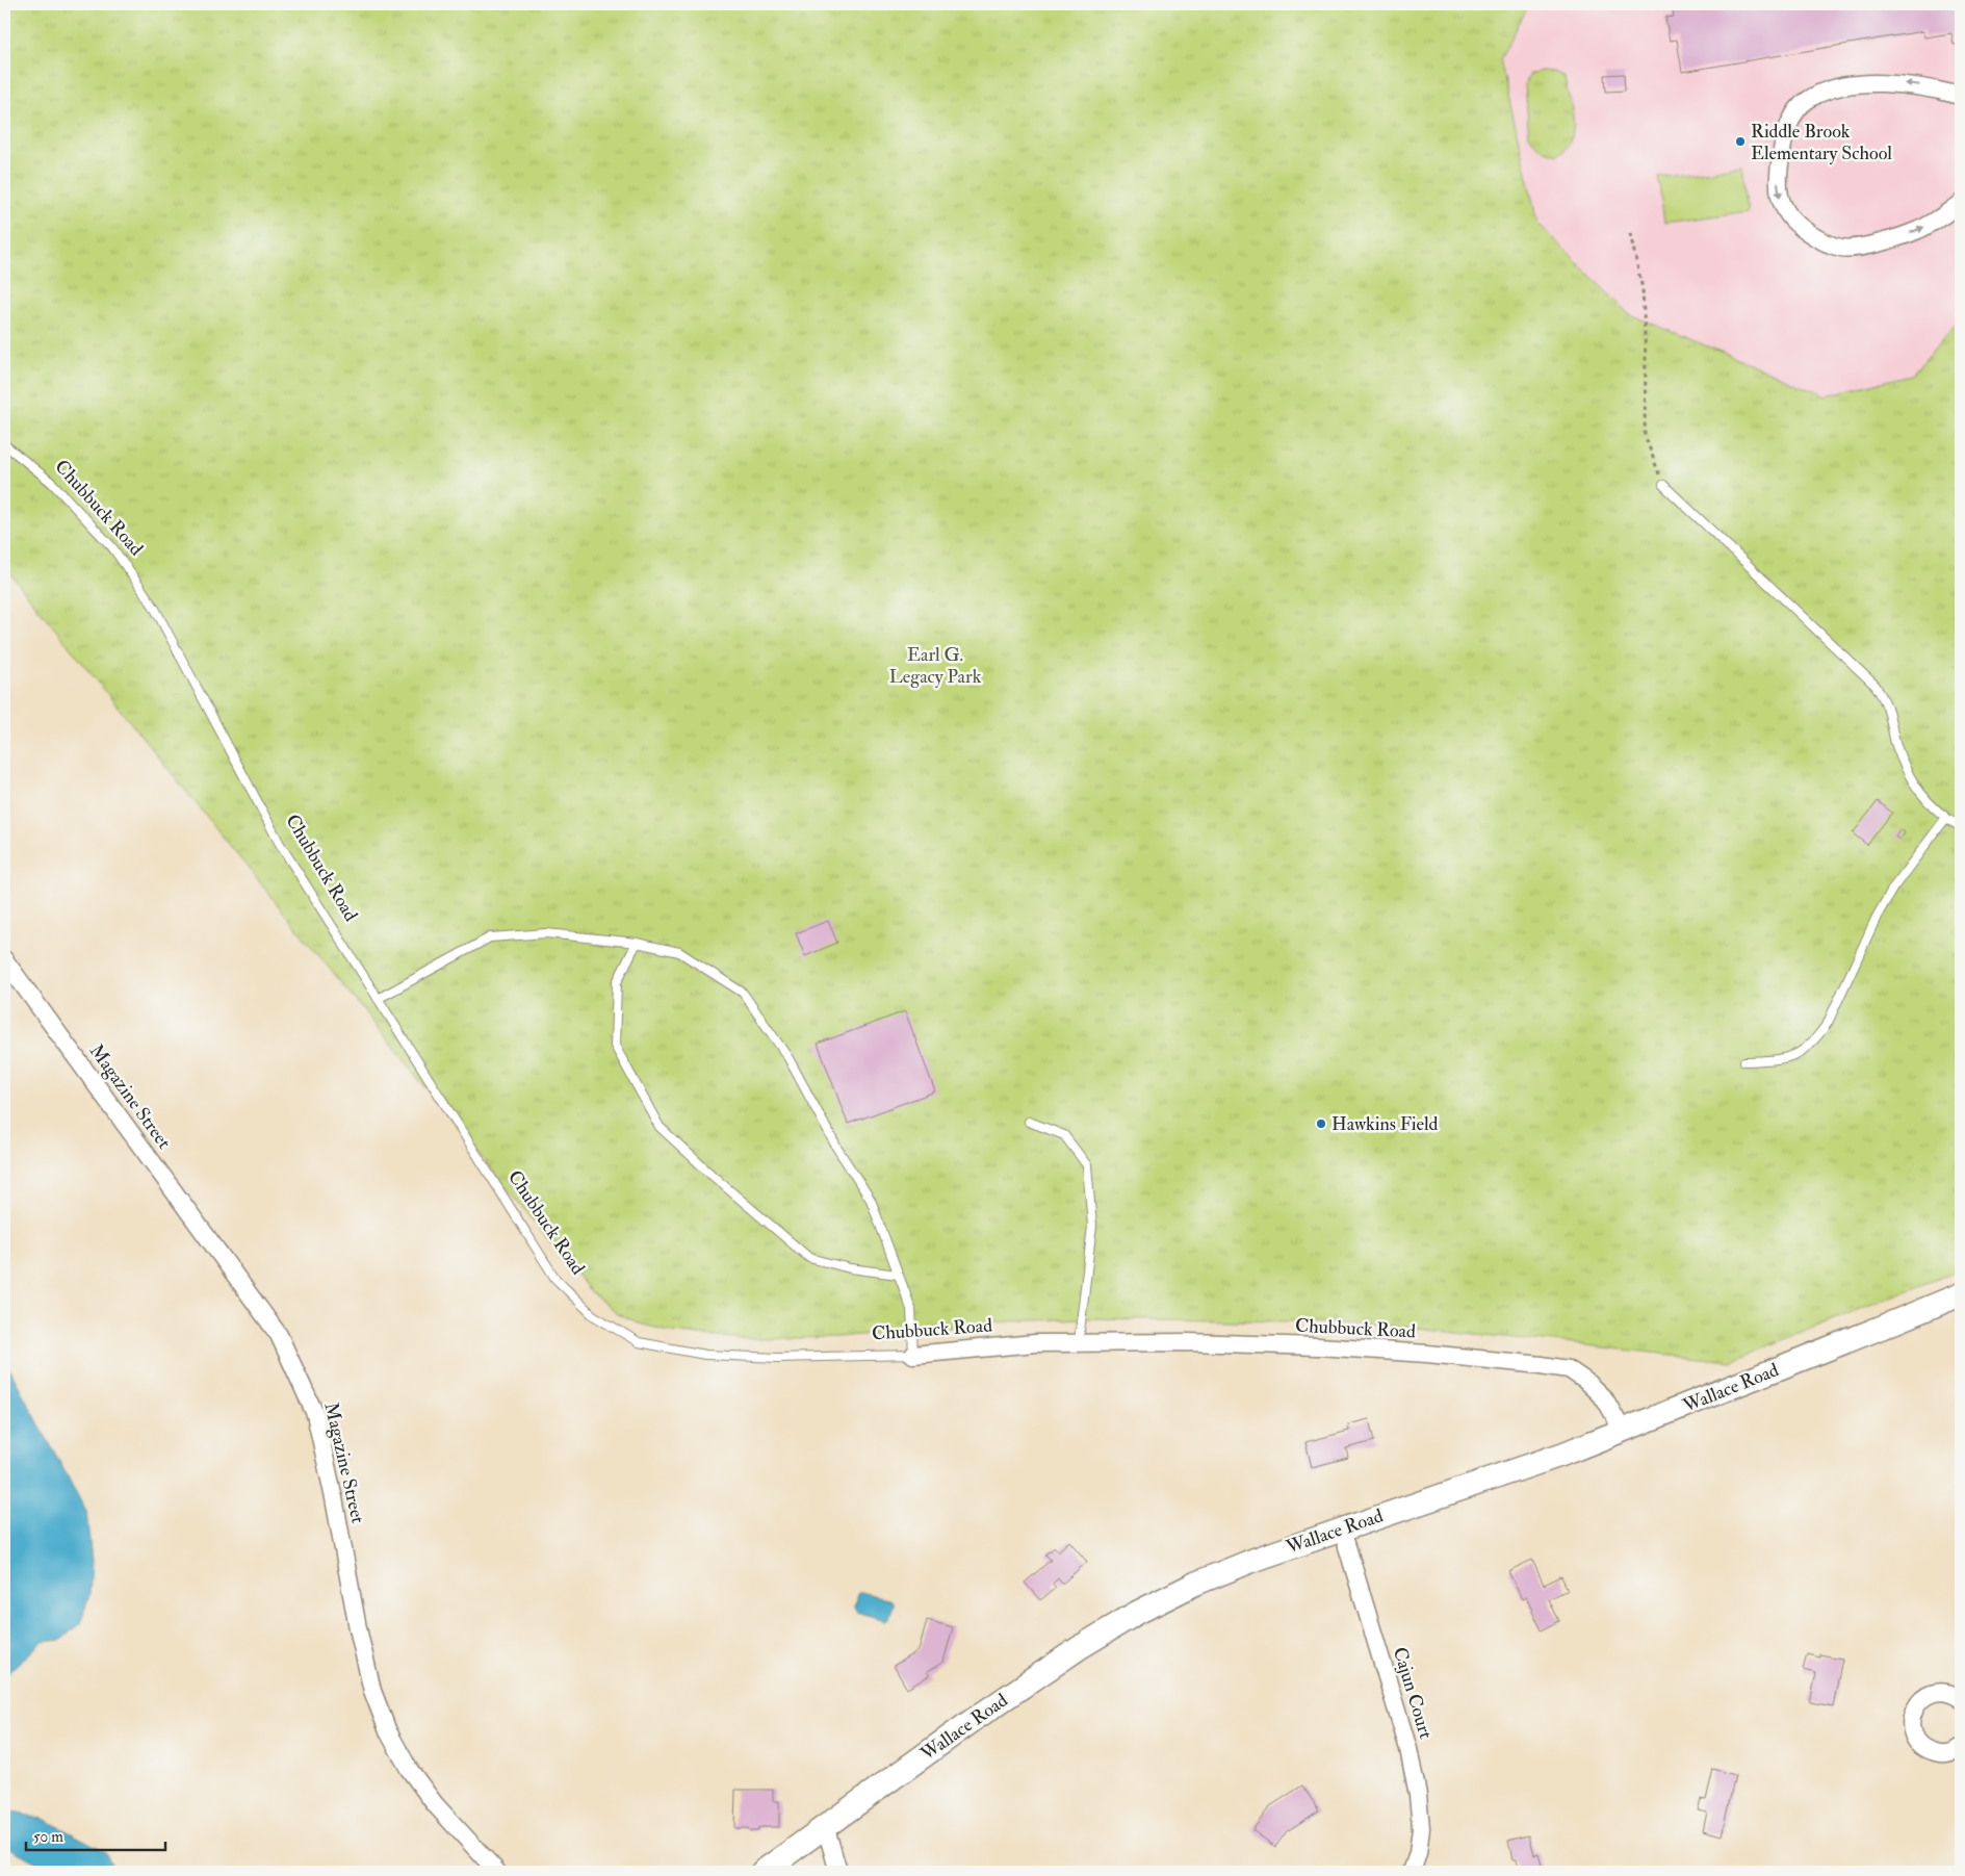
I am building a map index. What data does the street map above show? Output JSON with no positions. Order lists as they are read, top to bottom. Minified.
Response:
{"streets":{"street":["Chubbuck Road","Magazine Street","Wallace Road","Cajun Court"]},"crossings":[["Chubbuck Road","Wallace Road"],["Wallace Road","Cajun Court"]],"parks":["Earl G. Legacy Park"],"places":["Riddle Brook Elementary School","Hawkins Field"],"scale_bar":"50 m"}
